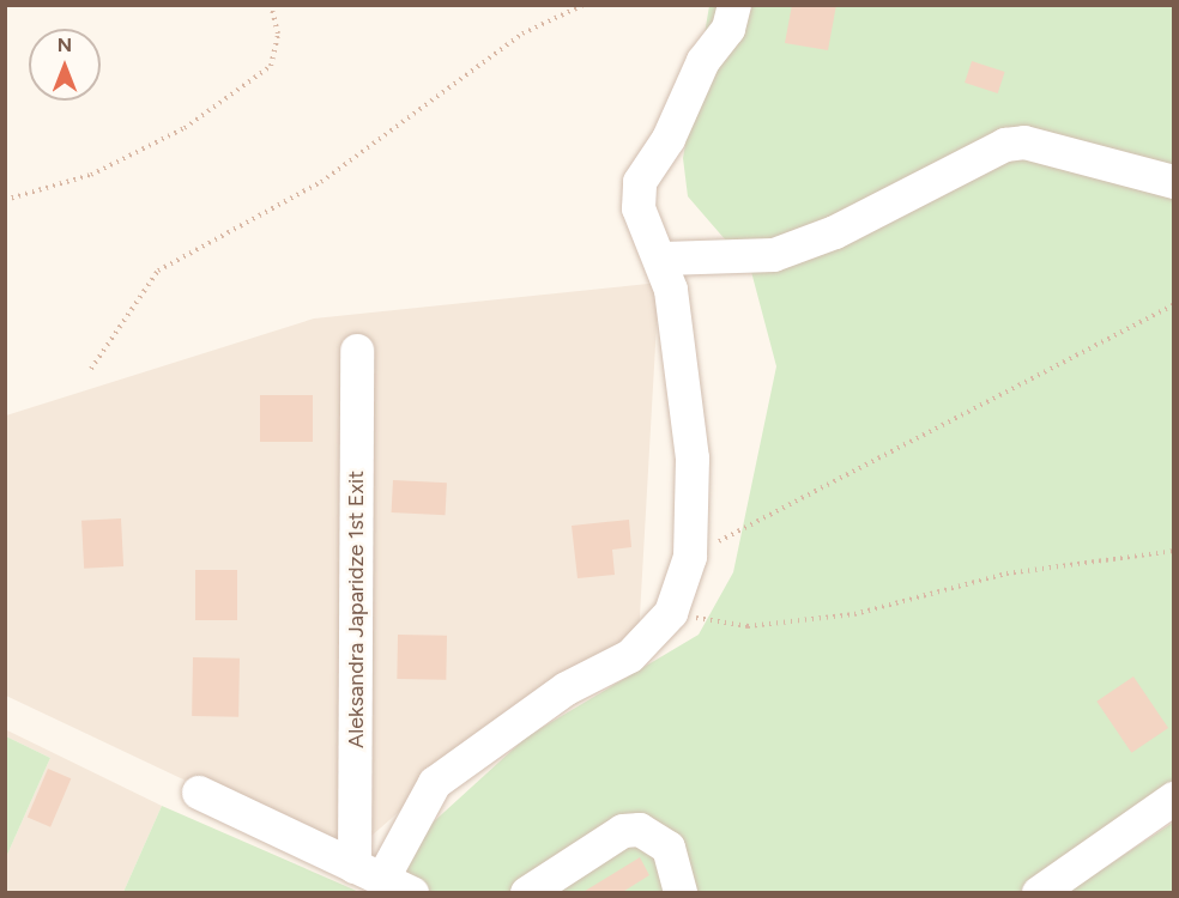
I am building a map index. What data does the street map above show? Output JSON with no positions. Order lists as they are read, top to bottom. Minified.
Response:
{"streets":{"street":["Aleksandra Japaridze 1st Exit"]},"north":"top"}
